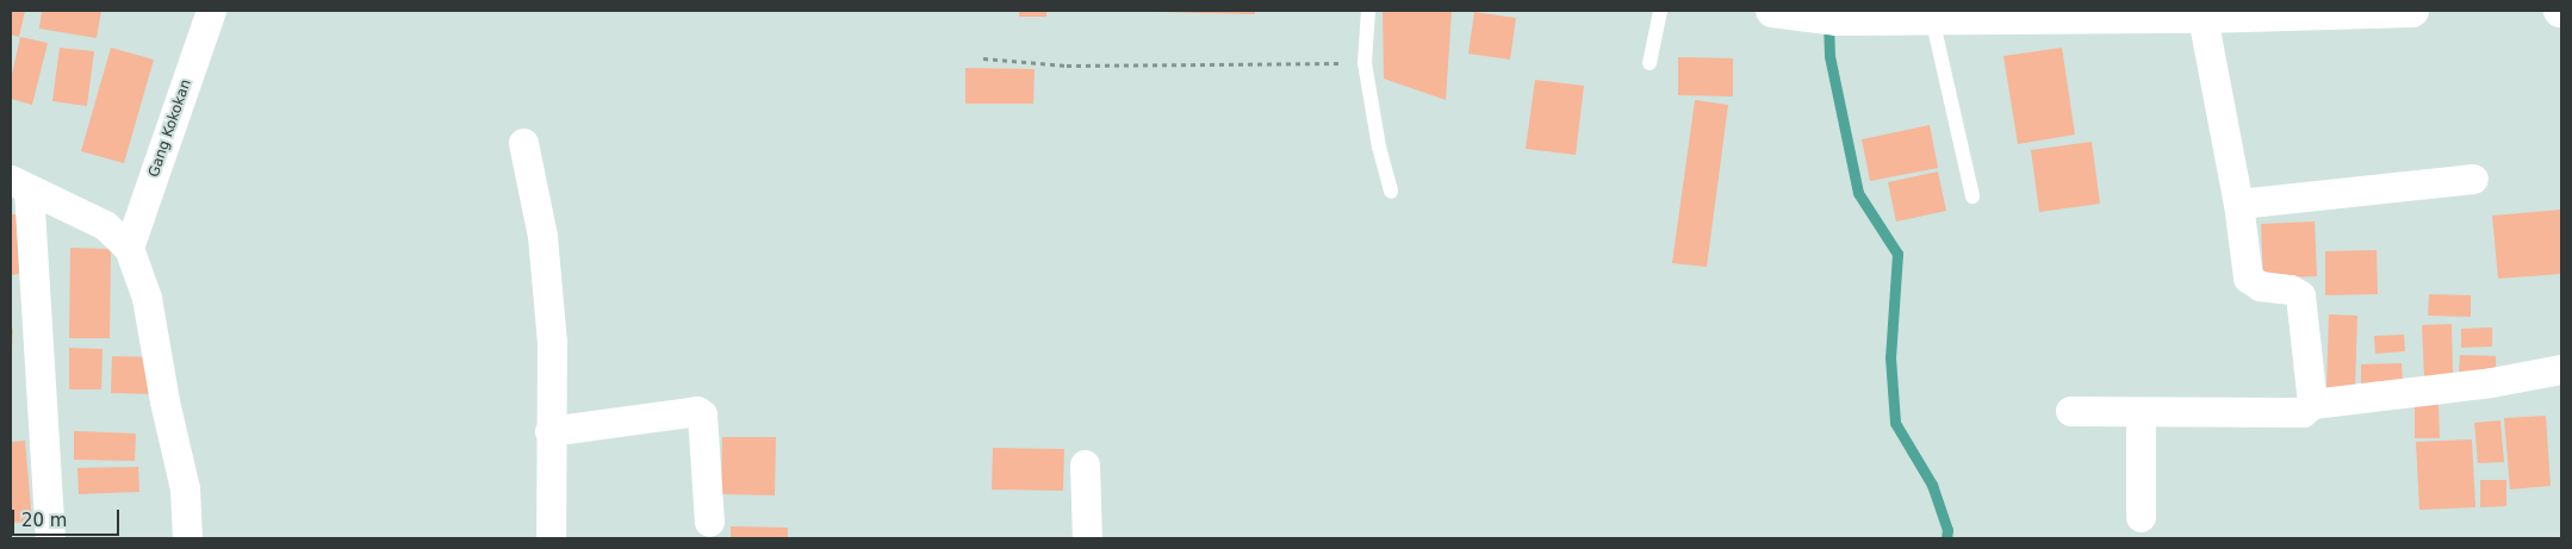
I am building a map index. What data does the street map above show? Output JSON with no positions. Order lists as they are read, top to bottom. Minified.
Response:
{"streets":{"street":["Gang Kokokan"]},"scale_bar":"20 m"}
